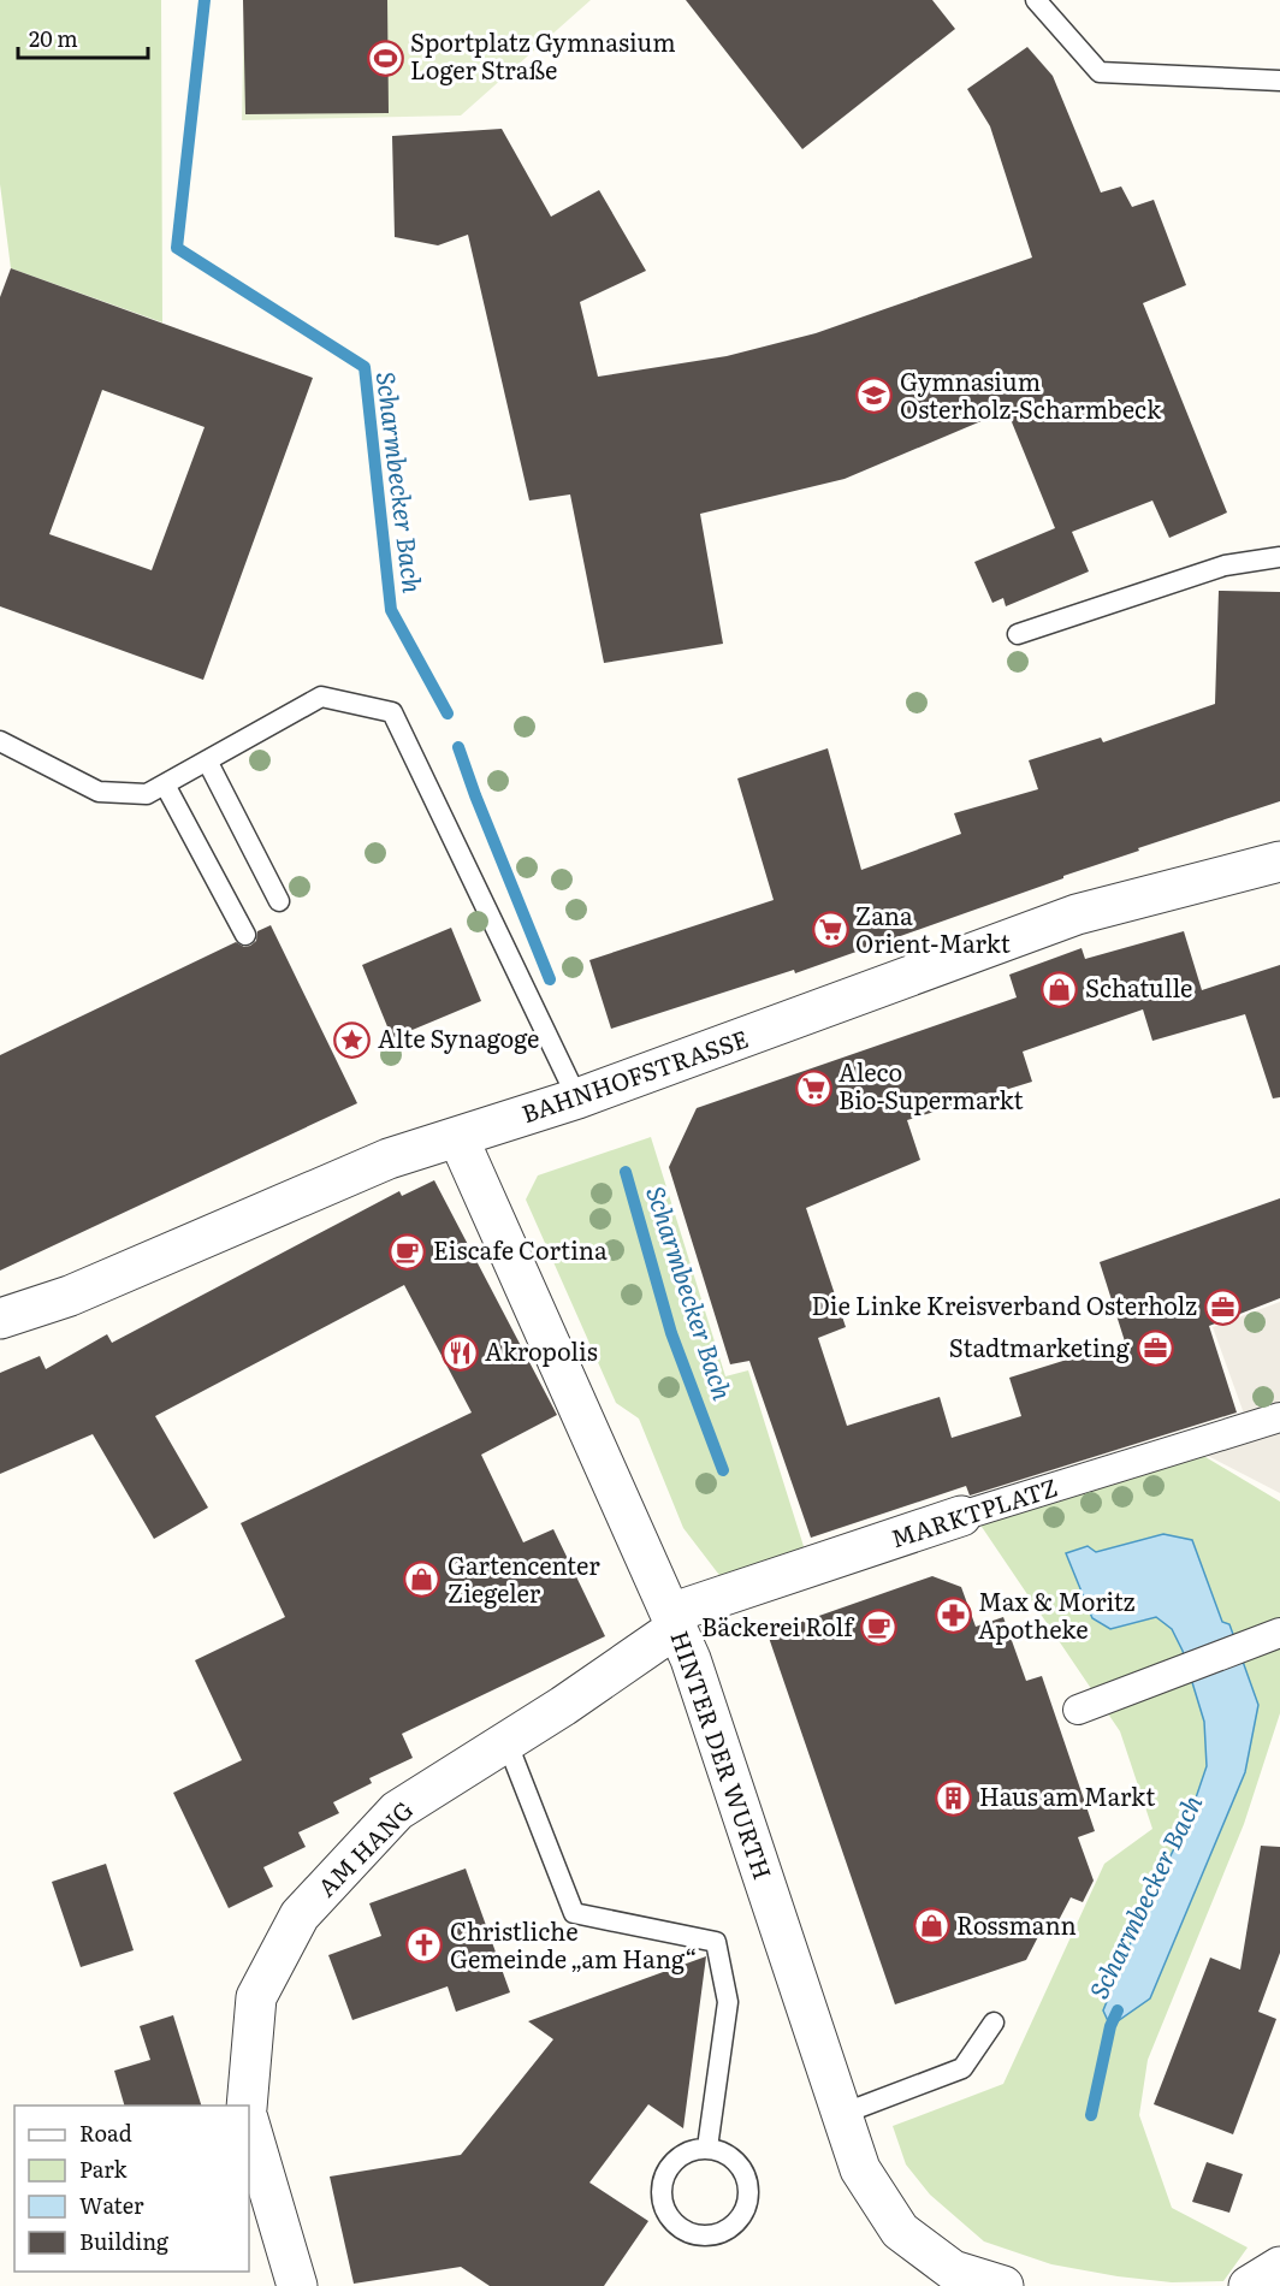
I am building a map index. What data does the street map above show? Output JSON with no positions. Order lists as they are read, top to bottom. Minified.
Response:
{"streets":{"street":["BAHNHOFSTRASSE","MARKTPLATZ","HINTER DER WURTH","AM HANG"]},"crossings":[["BAHNHOFSTRASSE","HINTER DER WURTH"],["MARKTPLATZ","HINTER DER WURTH"],["MARKTPLATZ","AM HANG"],["HINTER DER WURTH","AM HANG"]],"water":["Scharmbecker Bach"],"places":{"sports":["Sportplatz Gymnasium Loger Straße"],"school or university":["Gymnasium Osterholz-Scharmbeck"],"supermarket":["Zana Orient-Markt","Aleco Bio-Supermarkt"],"shop":["Schatulle","Gartencenter Ziegeler","Rossmann"],"place":["Alte Synagoge"],"cafe":["Eiscafe Cortina","Bäckerei Rolf"],"office":["Die Linke Kreisverband Osterholz","Stadtmarketing"],"restaurant":["Akropolis"],"pharmacy":["Max & Moritz Apotheke"],"building":["Haus am Markt"],"church":["Christliche Gemeinde „am Hang“"]},"legend":["Road","Park","Water","Building"],"scale_bar":"20 m"}
